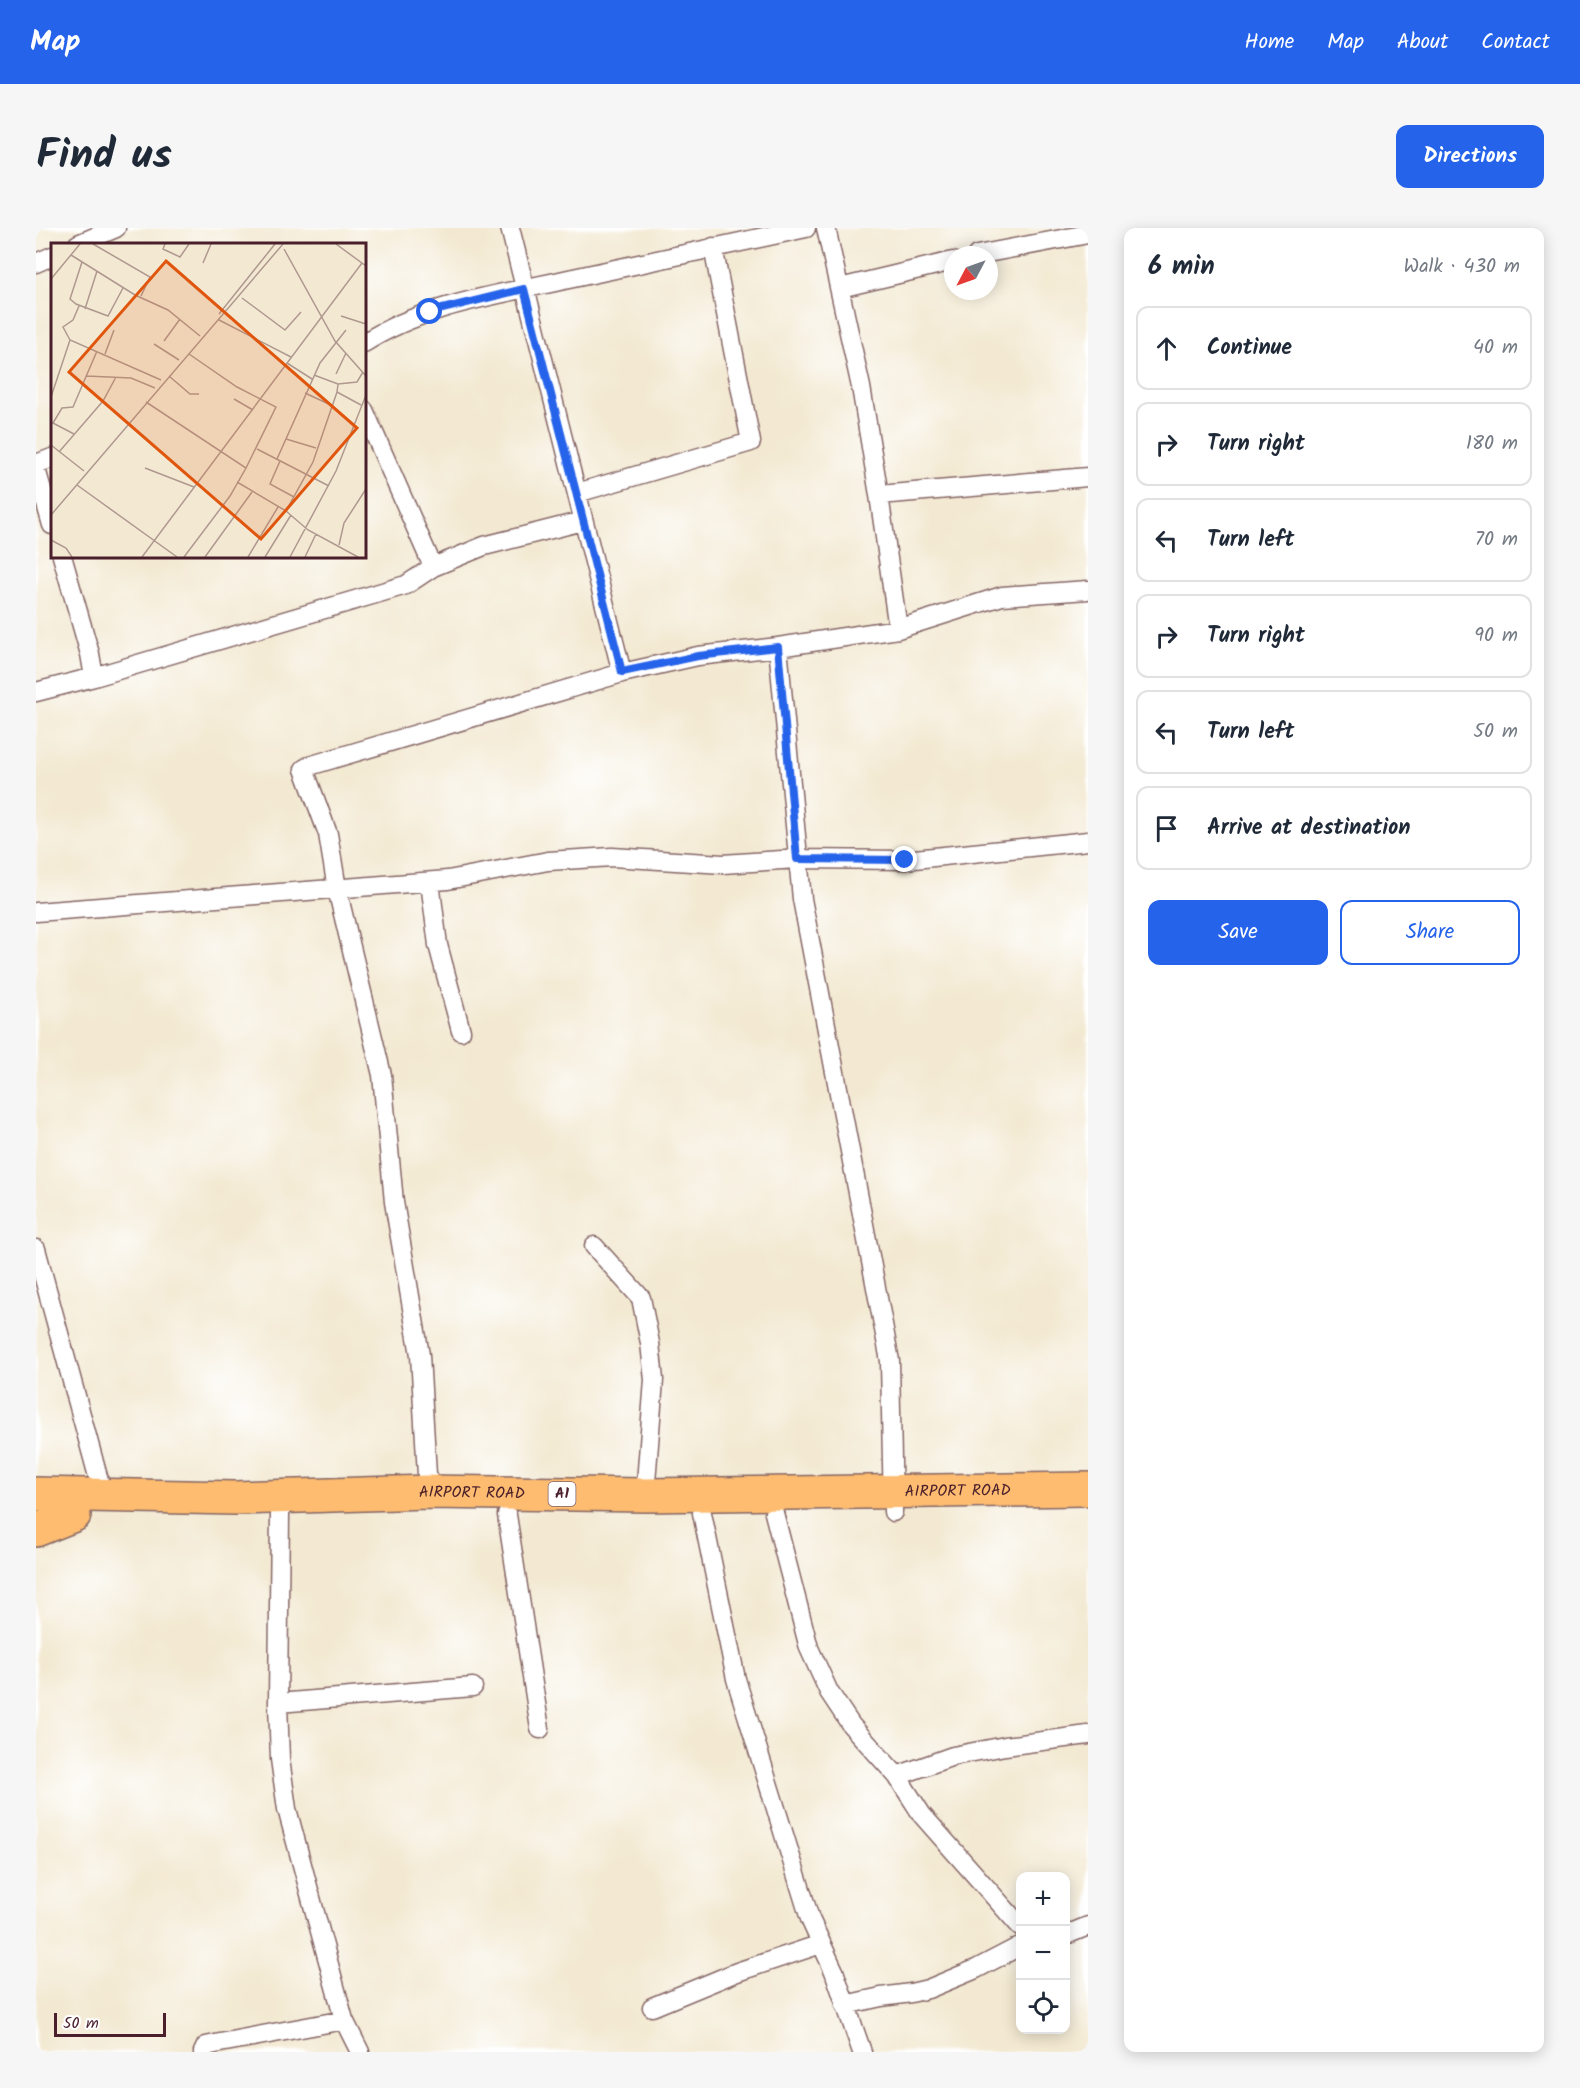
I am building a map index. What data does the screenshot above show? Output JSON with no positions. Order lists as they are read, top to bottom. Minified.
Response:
{"streets":{"highway":["AIRPORT ROAD","A1"]},"scale_bar":"50 m","north":"bottom left","page":{"header":"Map","nav":["Home","Map","About","Contact"],"title":"Find us","buttons":["Directions",["Save","Share"]],"heading":["6 min","Walk · 430 m"],"list":[["Continue","40 m"],["Turn right","180 m"],["Turn left","70 m"],["Turn right","90 m"],["Turn left","50 m"],"Arrive at destination"],"map_buttons":["+","−"],"scale":"50 m"}}
